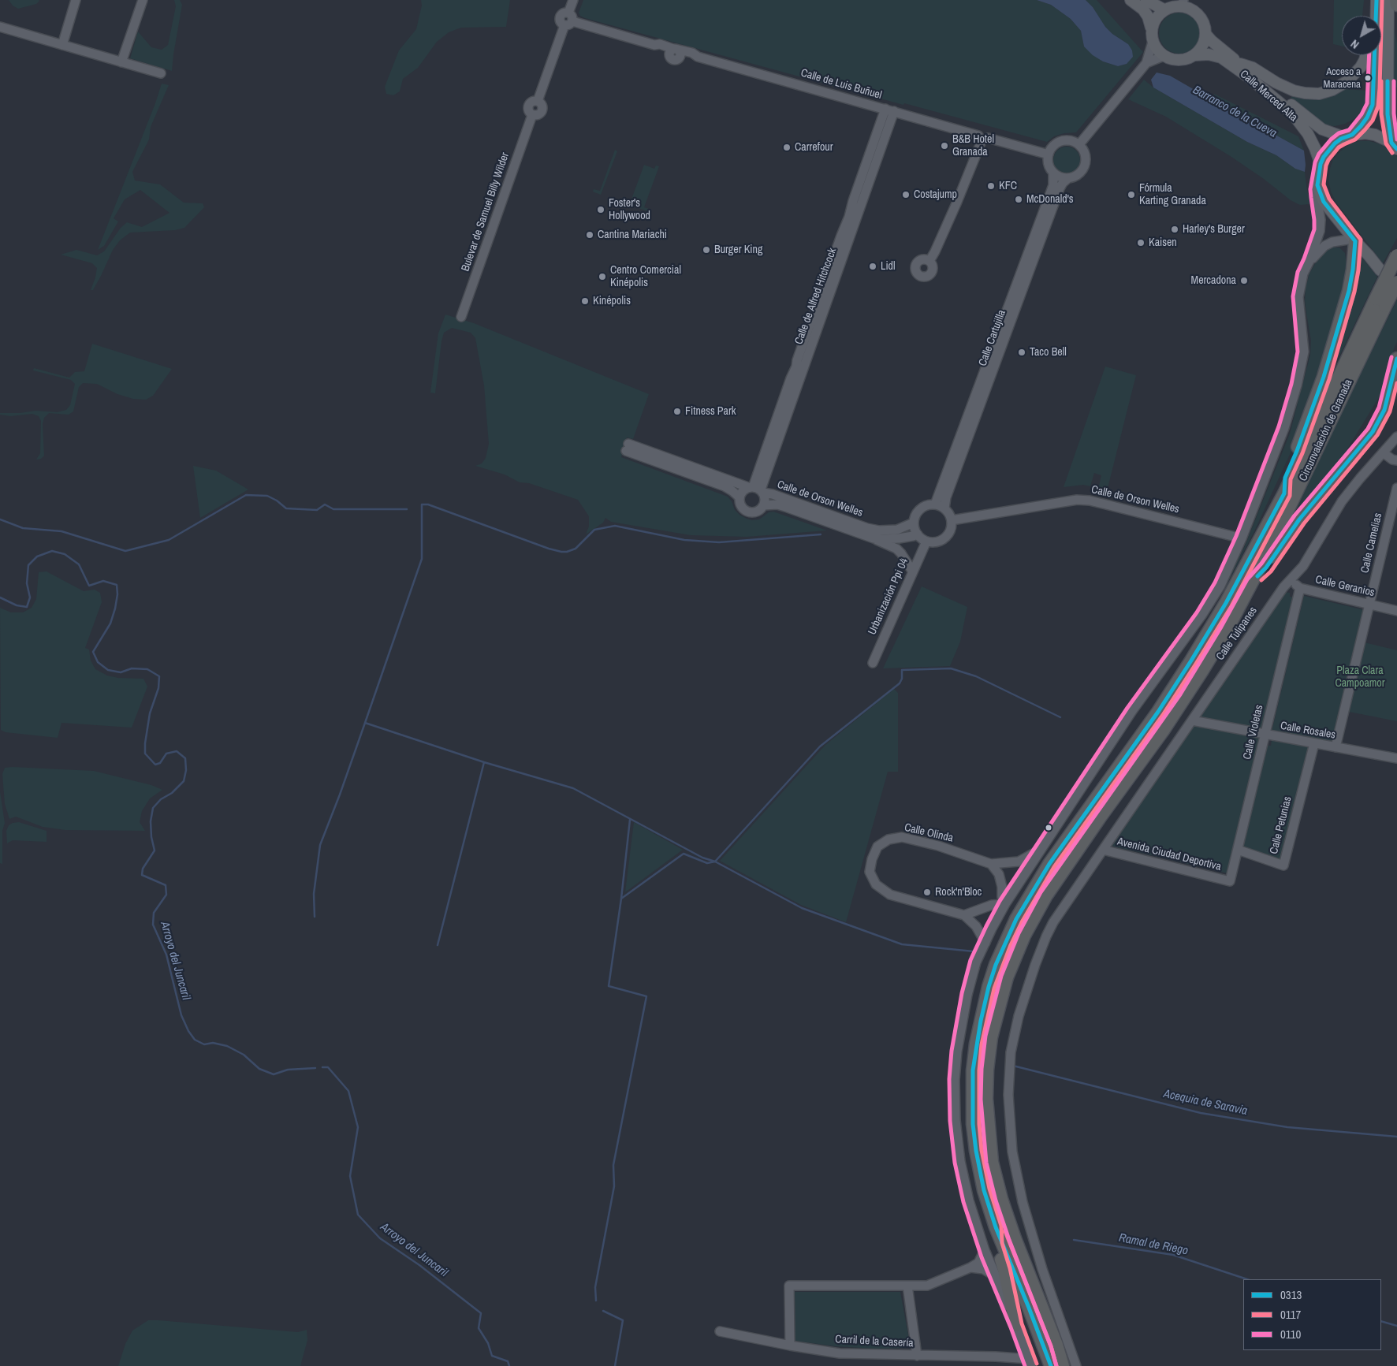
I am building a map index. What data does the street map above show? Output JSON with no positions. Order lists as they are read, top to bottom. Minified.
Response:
{"streets":{"highway":["Circunvalación de Granada"],"main road":["Calle Merced Alta"],"street":["Calle de Luis Buñuel","Bulevar de Samuel Billy Wilder","Calle de Alfred Hitchcock","Calle Cartujilla","Calle de Orson Welles","Calle Camelias","Calle Geranios","Urbanización Ppi 04","Calle Tulipanes","Calle Rosales","Calle Violetas","Calle Petunias","Calle Olinda","Avenida Ciudad Deportiva","Carril de la Casería"]},"crossings":[["Calle de Luis Buñuel","Bulevar de Samuel Billy Wilder"],["Calle de Luis Buñuel","Calle de Alfred Hitchcock"],["Calle de Luis Buñuel","Calle Cartujilla"],["Calle de Alfred Hitchcock","Calle de Orson Welles"],["Calle Cartujilla","Calle de Orson Welles"],["Calle Cartujilla","Urbanización Ppi 04"],["Calle de Orson Welles","Urbanización Ppi 04"],["Calle Camelias","Calle Geranios"],["Calle Geranios","Calle Tulipanes"],["Calle Geranios","Calle Violetas"],["Calle Tulipanes","Calle Rosales"],["Calle Tulipanes","Avenida Ciudad Deportiva"],["Calle Rosales","Calle Violetas"],["Calle Rosales","Calle Petunias"],["Calle Violetas","Calle Petunias"],["Calle Violetas","Avenida Ciudad Deportiva"]],"water":["Barranco de la Cueva","Arroyo del Juncaril","Acequia de Saravia","Ramal de Riego"],"parks":["Plaza Clara Campoamor"],"places":["Acceso a Maracena","B&B Hotel Granada","Carrefour","KFC","Costajump","Fórmula Karting Granada","McDonald's","Foster's Hollywood","Harley's Burger","Cantina Mariachi","Kaisen","Burger King","Lidl","Centro Comercial Kinépolis","Mercadona","Kinépolis","Taco Bell","Fitness Park","Rock'n'Bloc"],"lines":["transit line 0313","transit line 0117","transit line 0110"],"legend":["0313","0117","0110"],"north":"bottom left"}
